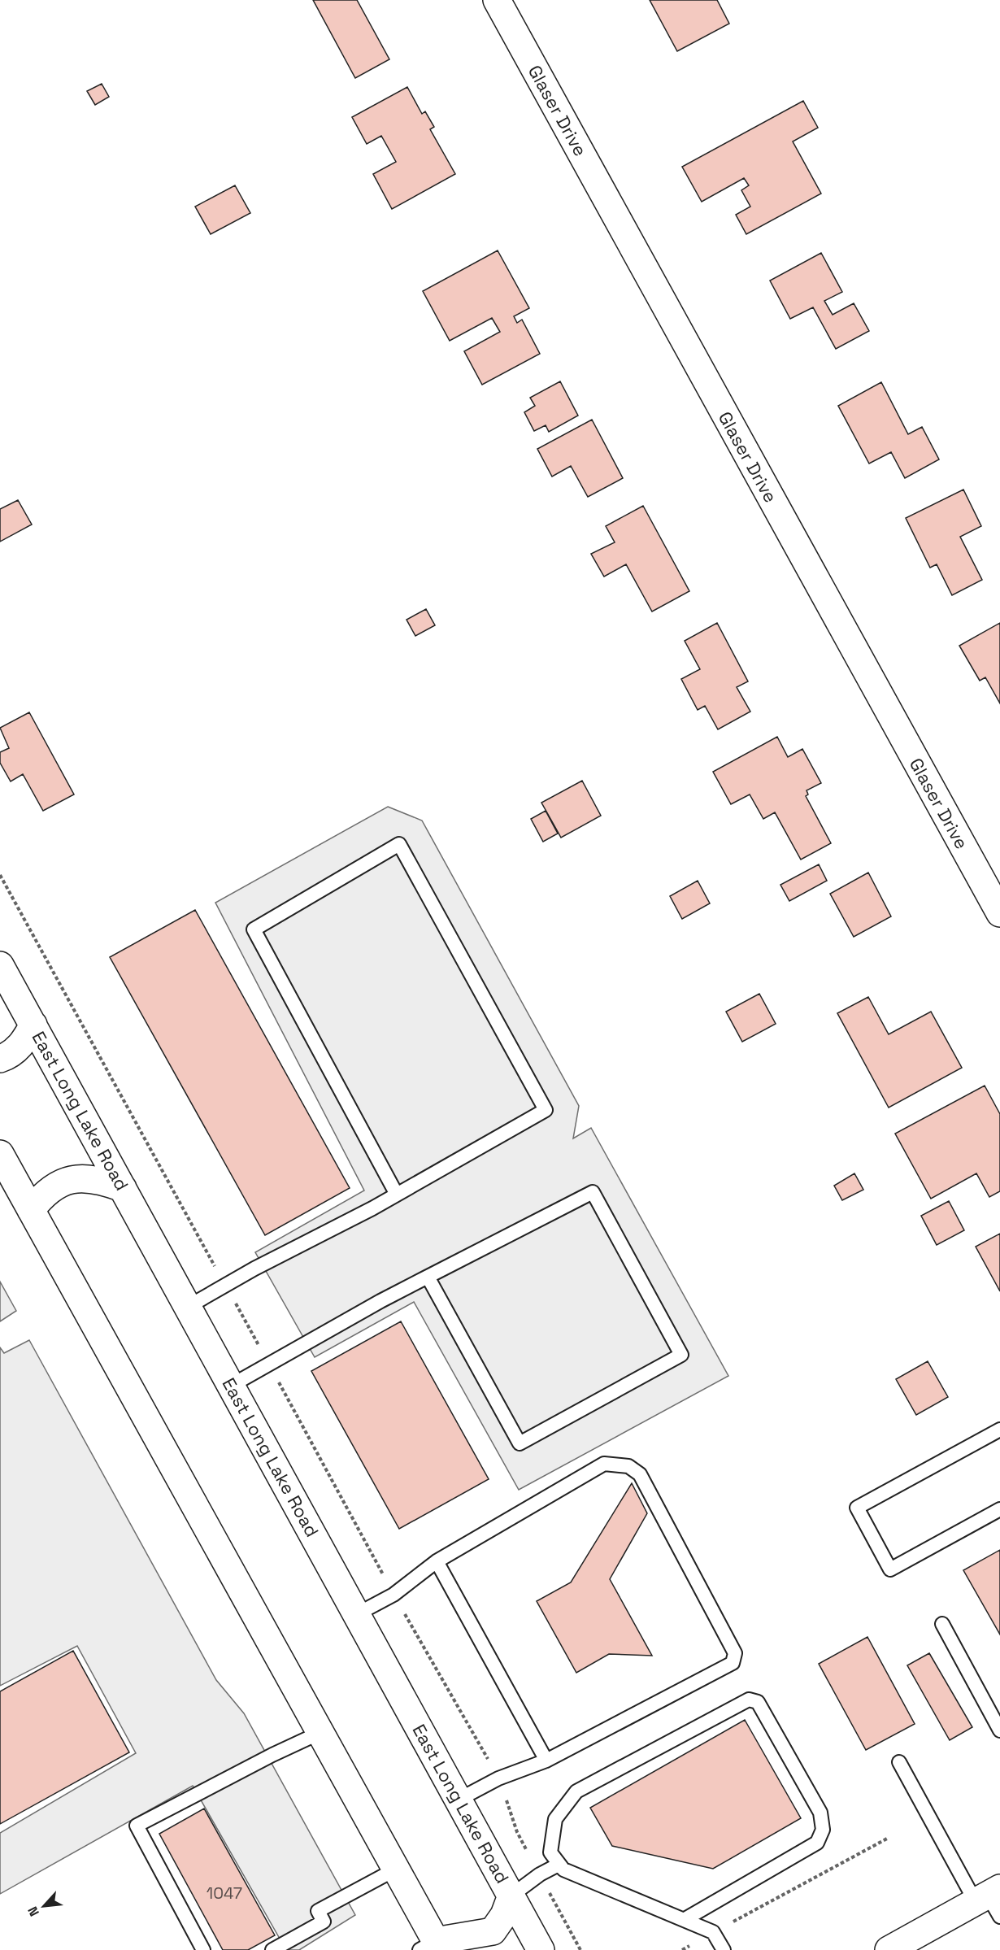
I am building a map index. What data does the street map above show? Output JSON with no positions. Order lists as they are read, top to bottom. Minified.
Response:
{"streets":{"main road":["Glaser Drive","East Long Lake Road"]},"house_numbers":["1047"],"north":"bottom left"}
